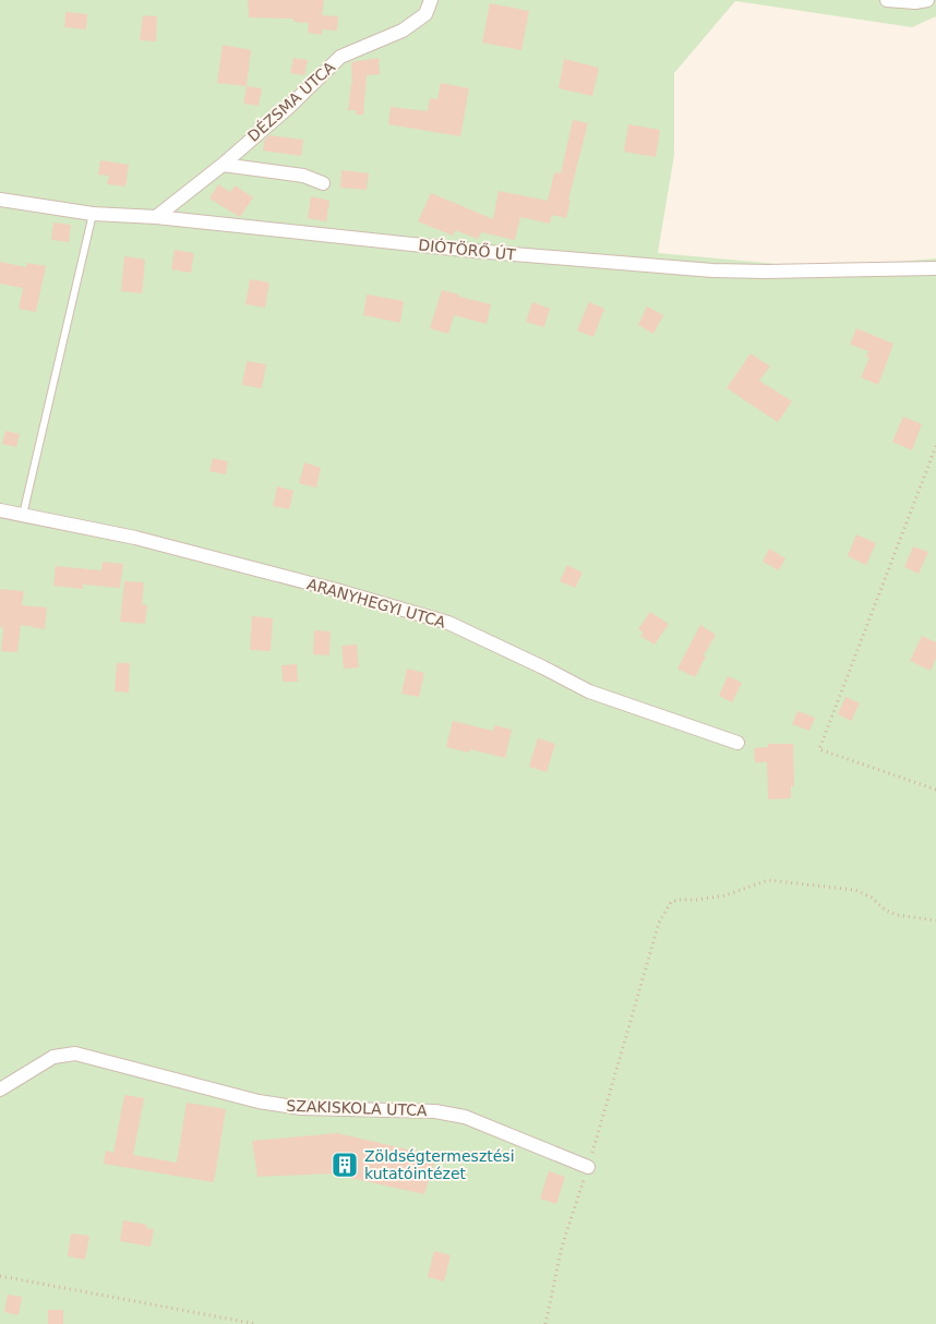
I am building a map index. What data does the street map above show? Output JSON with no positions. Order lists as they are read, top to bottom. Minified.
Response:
{"streets":{"street":["DÉZSMA UTCA","DIÓTÖRŐ ÚT","ARANYHEGYI UTCA","SZAKISKOLA UTCA"]},"crossings":[["DÉZSMA UTCA","DIÓTÖRŐ ÚT"]],"places":{"building":["Zöldségtermesztési kutatóintézet"]}}
